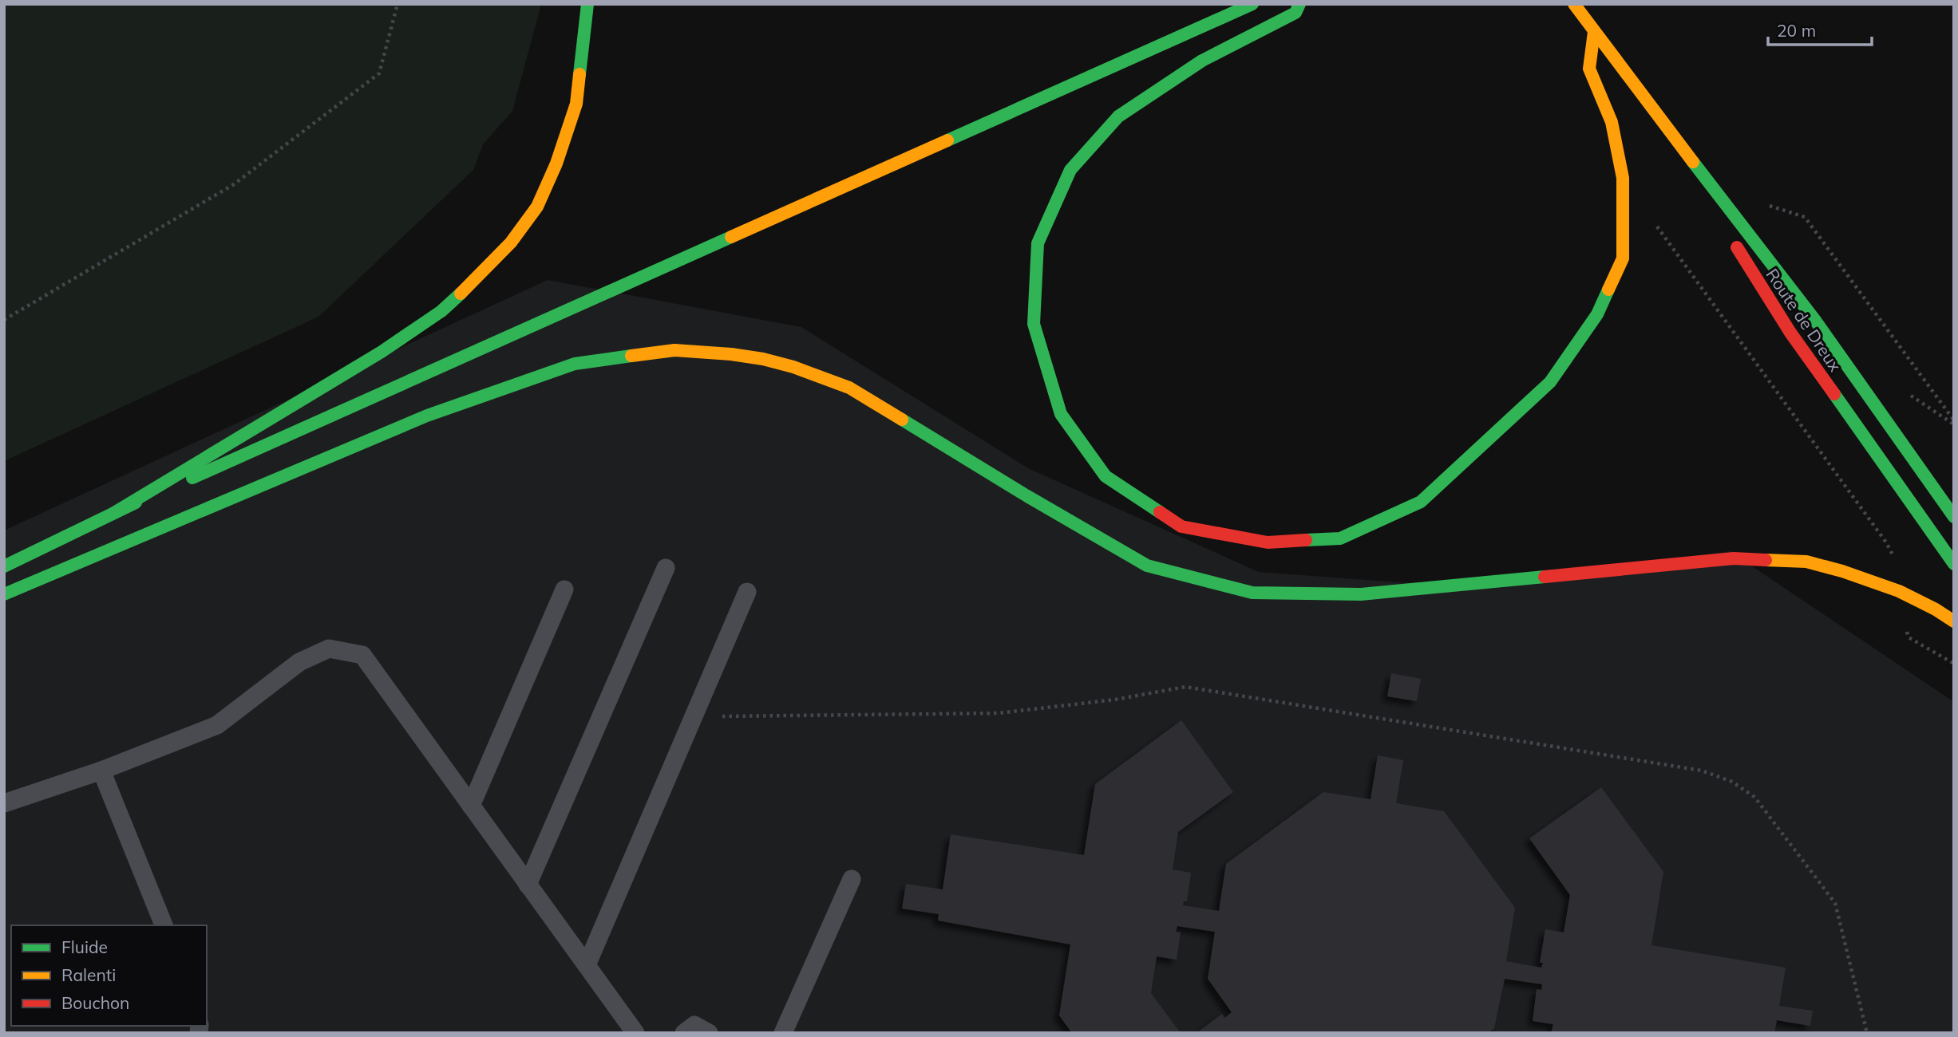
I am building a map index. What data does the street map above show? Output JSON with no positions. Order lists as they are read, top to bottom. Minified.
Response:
{"streets":{"main road":["Route de Dreux"]},"legend":["Fluide","Ralenti","Bouchon"],"scale_bar":"20 m"}
